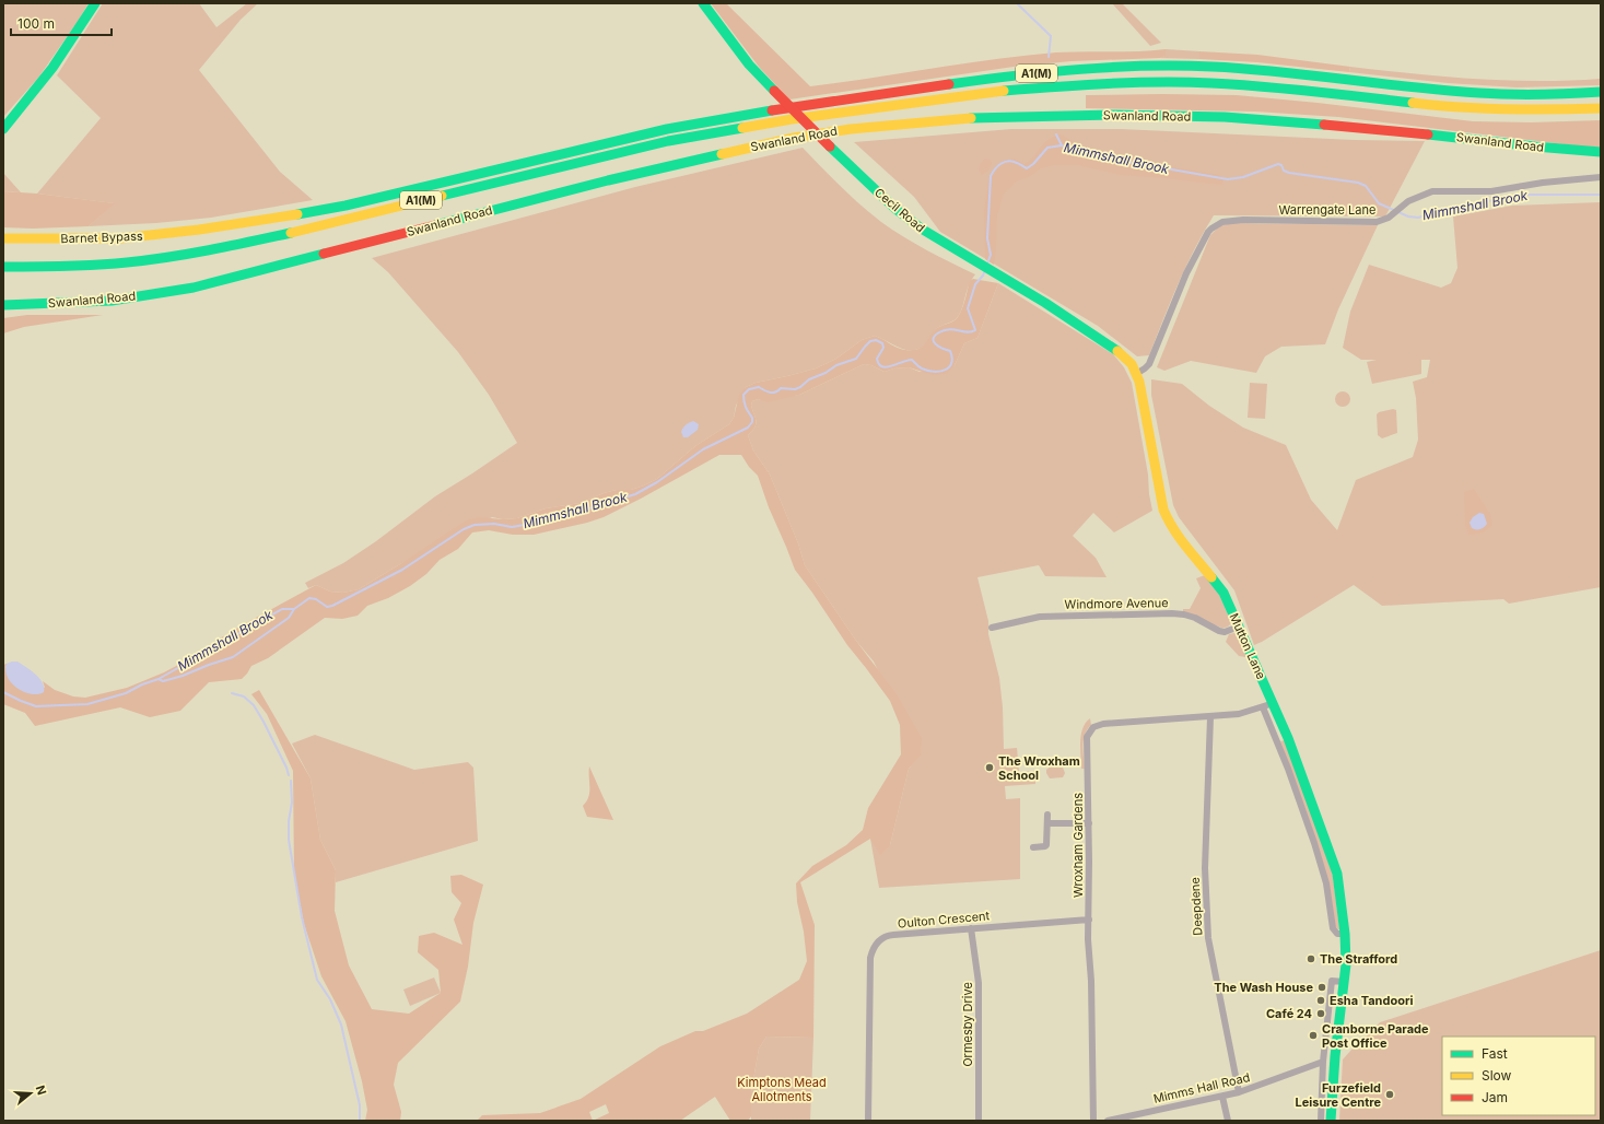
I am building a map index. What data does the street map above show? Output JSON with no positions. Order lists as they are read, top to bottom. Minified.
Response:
{"streets":{"main road":["A1(M)","Swanland Road","Cecil Road","Barnet Bypass","Mutton Lane"],"street":["Warrengate Lane","Windmore Avenue","Wroxham Gardens","Deepdene","Oulton Crescent","Ormesby Drive","Mimms Hall Road"]},"crossings":[["Cecil Road","Warrengate Lane"],["Cecil Road","Mutton Lane"],["Warrengate Lane","Mutton Lane"],["Windmore Avenue","Mutton Lane"],["Mutton Lane","Wroxham Gardens"],["Wroxham Gardens","Deepdene"],["Wroxham Gardens","Oulton Crescent"],["Deepdene","Mimms Hall Road"],["Oulton Crescent","Ormesby Drive"]],"water":["Mimmshall Brook"],"parks":["Kimptons Mead Allotments"],"places":["The Wroxham School","The Strafford","The Wash House","Esha Tandoori","Café 24","Cranborne Parade Post Office","Furzefield Leisure Centre"],"legend":["Fast","Slow","Jam"],"scale_bar":"100 m","north":"right"}
